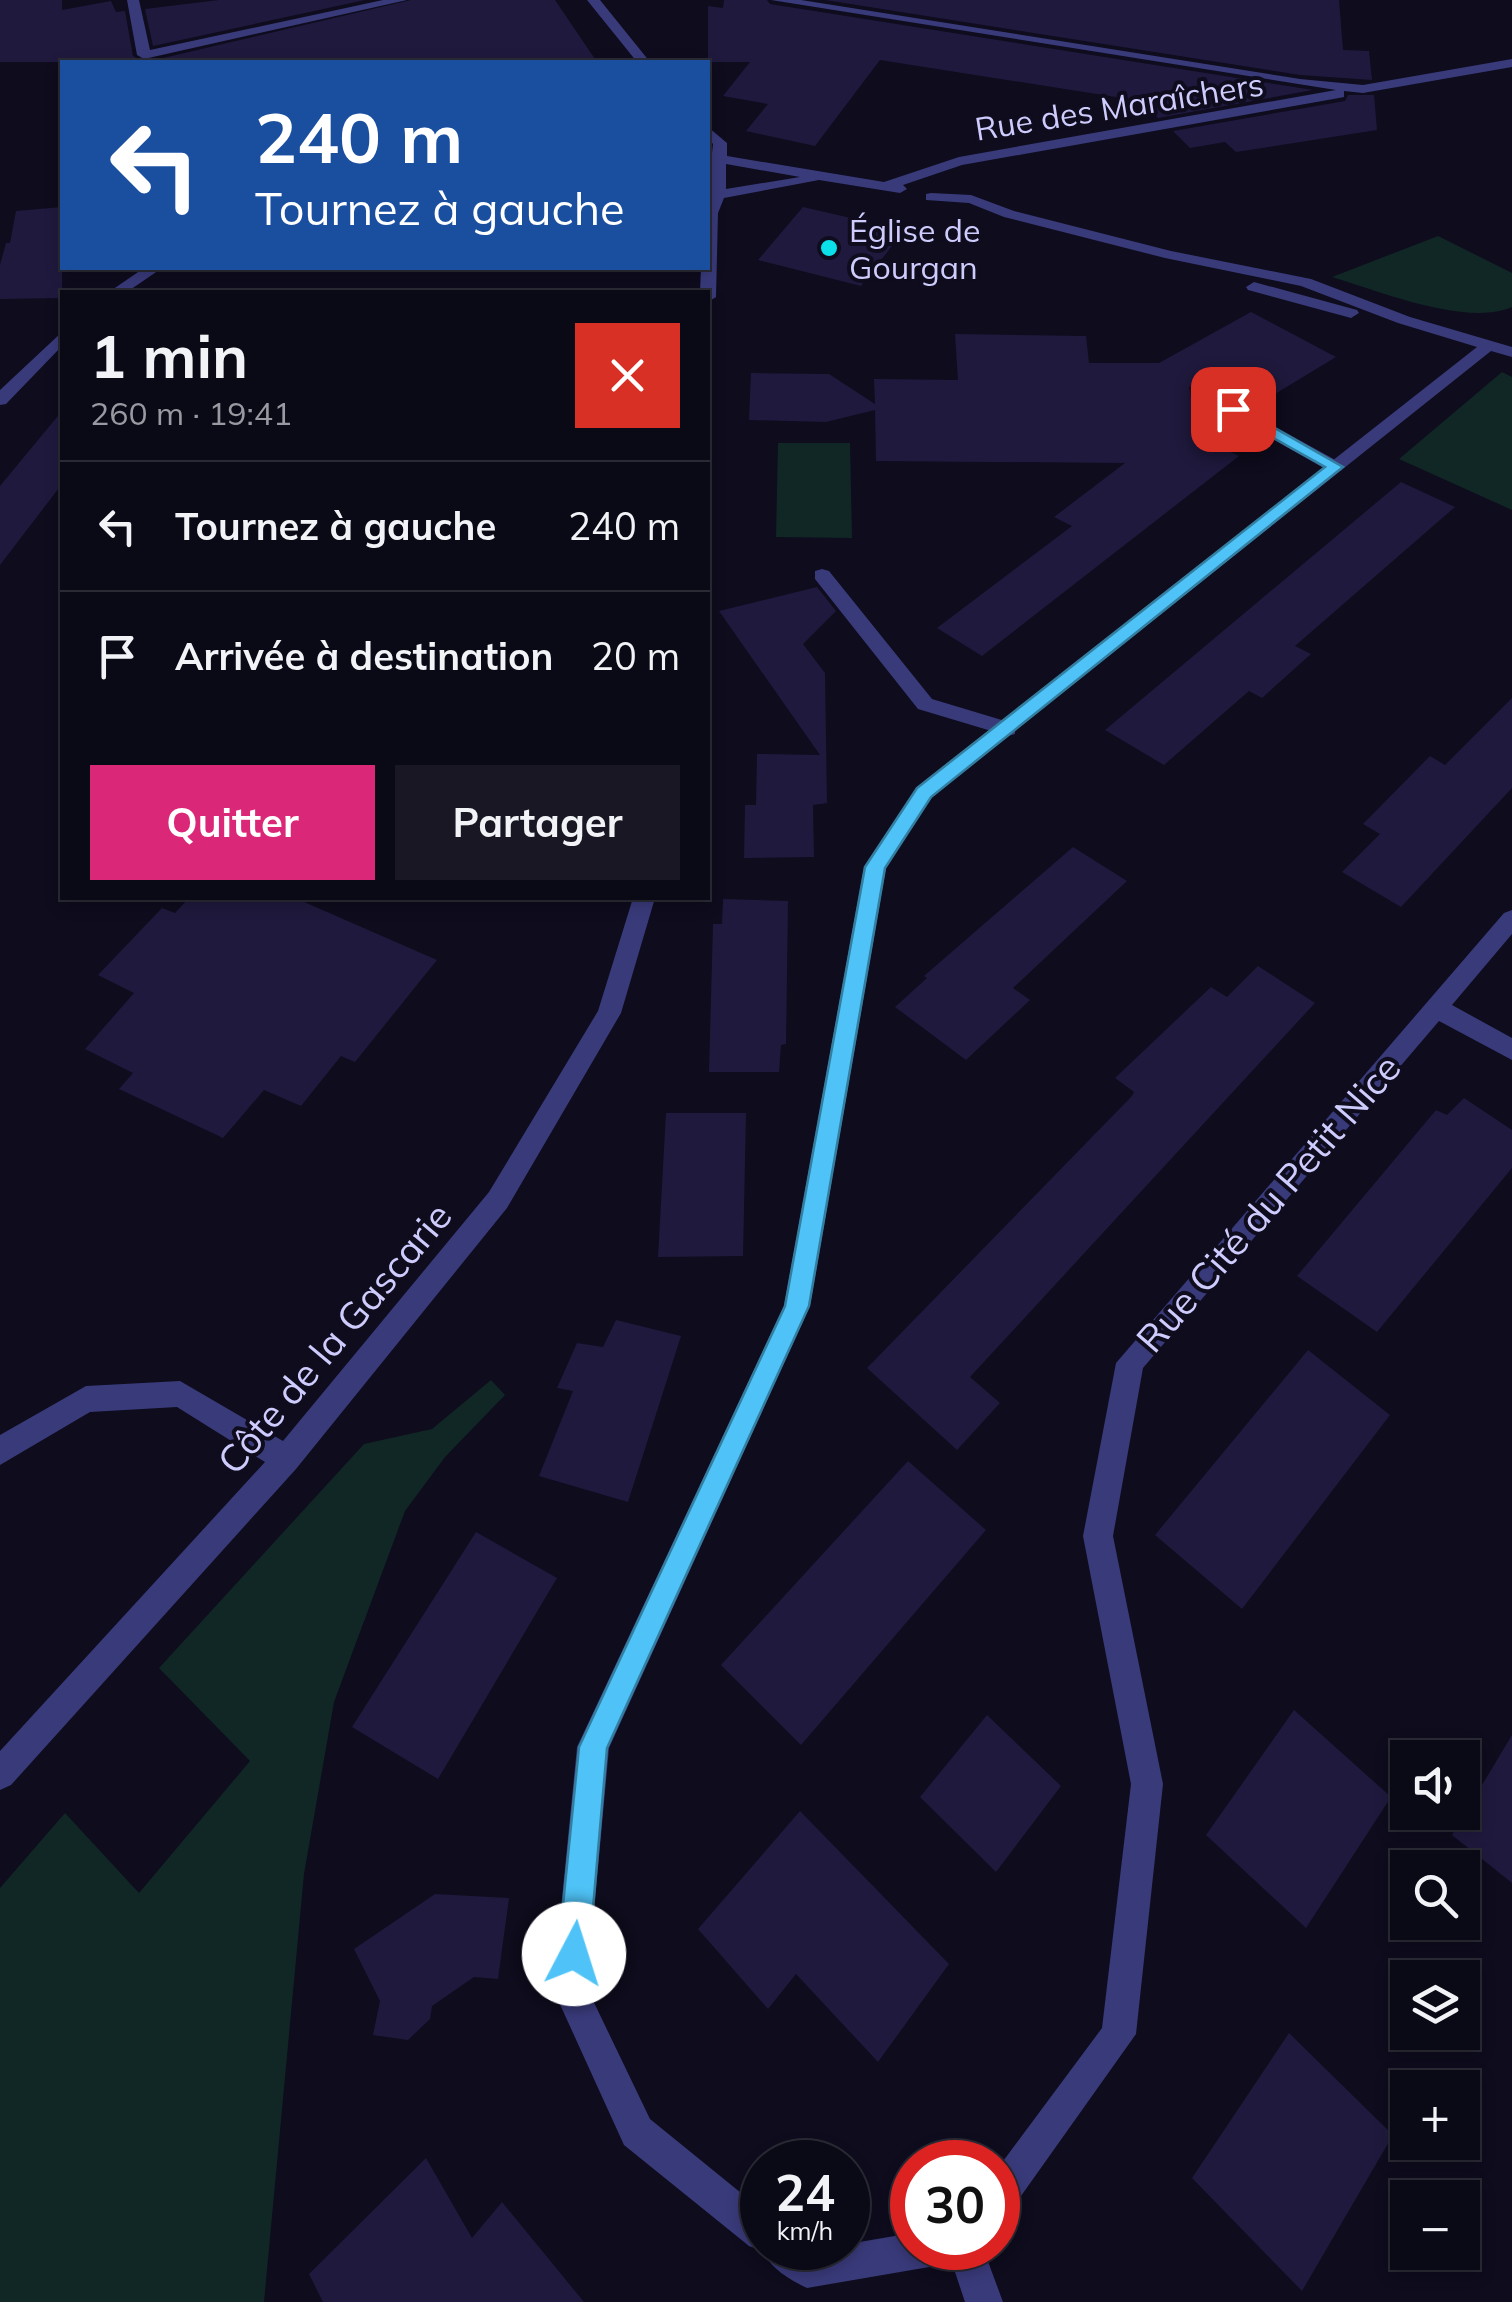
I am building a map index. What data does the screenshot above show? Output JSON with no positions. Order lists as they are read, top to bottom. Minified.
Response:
{"streets":{"street":["Rue des Maraîchers","Rue Cité du Petit Nice","Côte de la Gascarie"]},"places":["Église de Gourgan"],"page":{"turn":["240 m","Tournez à gauche"],"heading":["1 min","260 m · 19:41"],"list":[{"name":"Tournez à gauche","value":"240 m"},{"name":"Arrivée à destination","value":"20 m"}],"buttons":["Quitter","Partager"],"map_buttons":["+","−"],"speed":"24 km/h","limit":"30"}}
